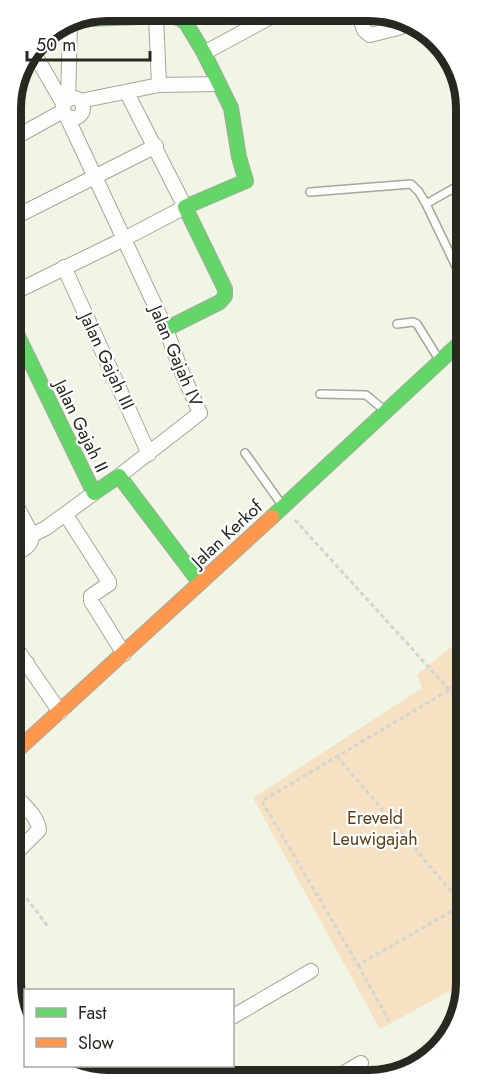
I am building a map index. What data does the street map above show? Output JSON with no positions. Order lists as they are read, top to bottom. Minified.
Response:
{"streets":{"street":["Jalan Gajah IV","Jalan Gajah III","Jalan Gajah II","Jalan Kerkof"]},"crossings":[["Jalan Gajah IV","Jalan Gajah III"],["Jalan Gajah IV","Jalan Gajah II"],["Jalan Gajah II","Jalan Kerkof"]],"parks":["Ereveld Leuwigajah"],"legend":["Fast","Slow"],"scale_bar":"50 m"}
